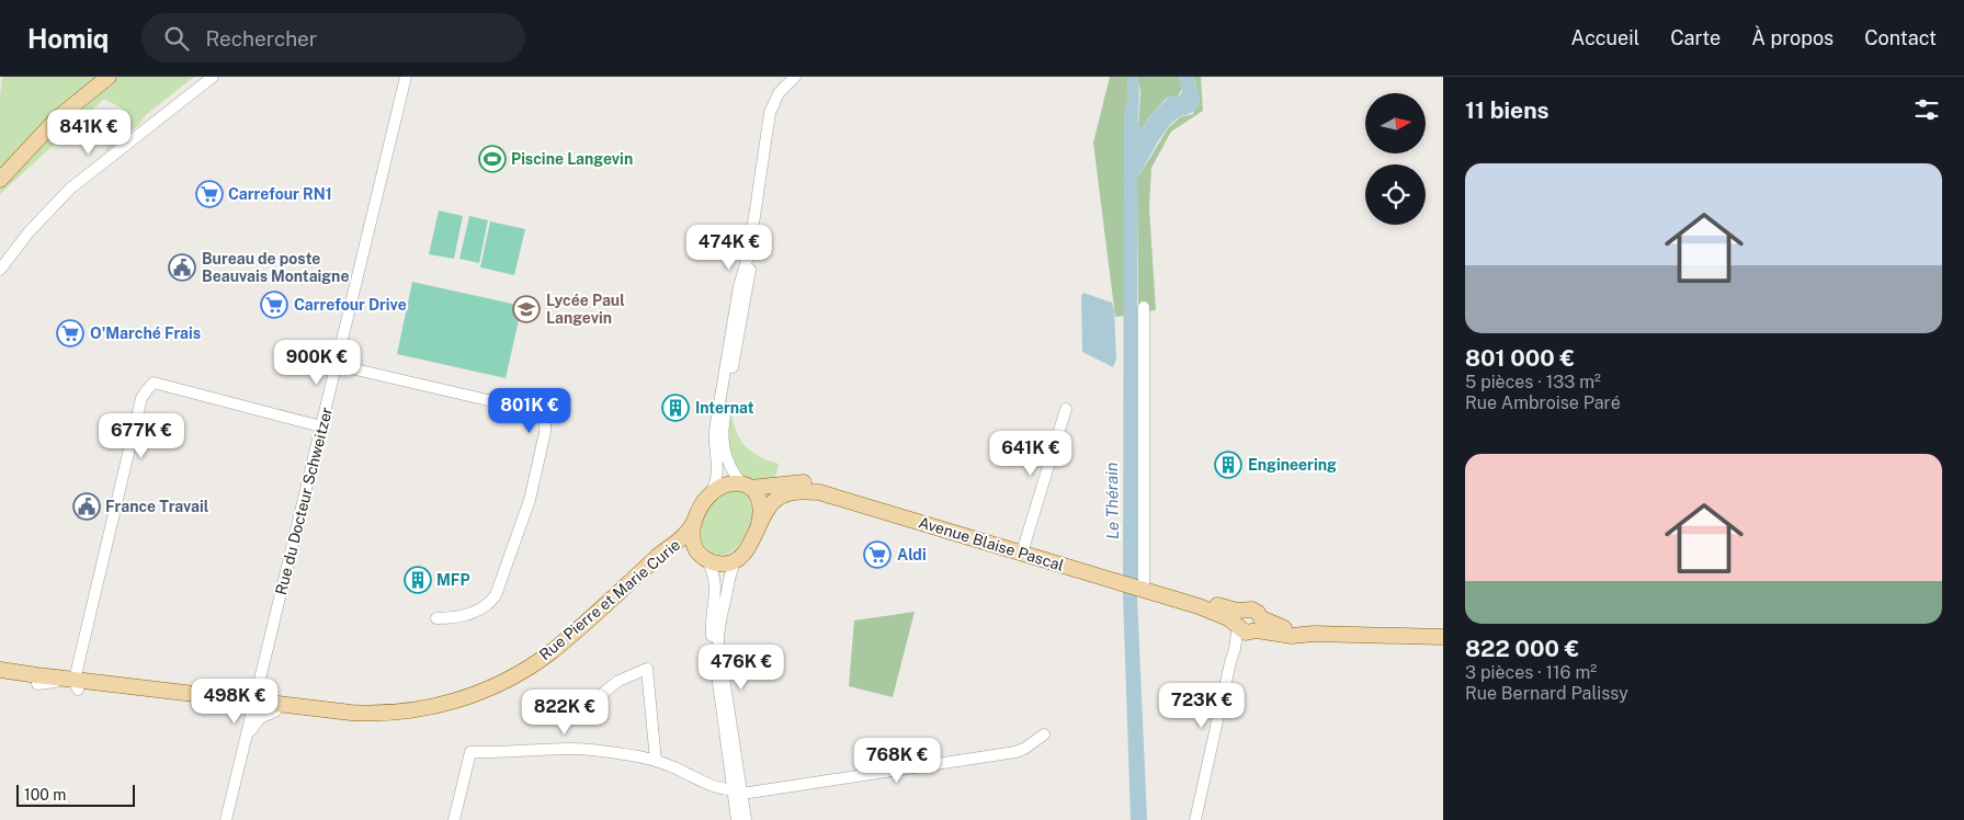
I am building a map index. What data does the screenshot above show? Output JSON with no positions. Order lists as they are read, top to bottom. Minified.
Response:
{"streets":{"main road":["Avenue Blaise Pascal","Rue Pierre et Marie Curie"],"street":["Rue du Docteur Schweitzer"]},"crossings":[["Rue du Docteur Schweitzer","Rue Pierre et Marie Curie"],["Avenue Blaise Pascal","Rue Pierre et Marie Curie"]],"water":["Le Thérain"],"places":{"sports":["Piscine Langevin"],"supermarket":["Carrefour RN1","Carrefour Drive","O'Marché Frais","Aldi"],"public building":["Bureau de poste Beauvais Montaigne","France Travail"],"school or university":["Lycée Paul Langevin"],"building":["Internat","Engineering","MFP"]},"scale_bar":"100 m","north":"right","page":{"header":"Homiq","search":"Rechercher","nav":["Accueil","Carte","À propos","Contact"],"heading":"11 biens","price":["841K €","474K €","900K €","801K €","677K €","641K €","476K €","498K €","723K €","822K €","768K €"],"list":[{"name":"801 000 €","note":"5 pièces · 133 m² · Rue Ambroise Paré"},{"name":"822 000 €","note":"3 pièces · 116 m² · Rue Bernard Palissy"}],"scale":"100 m"}}
